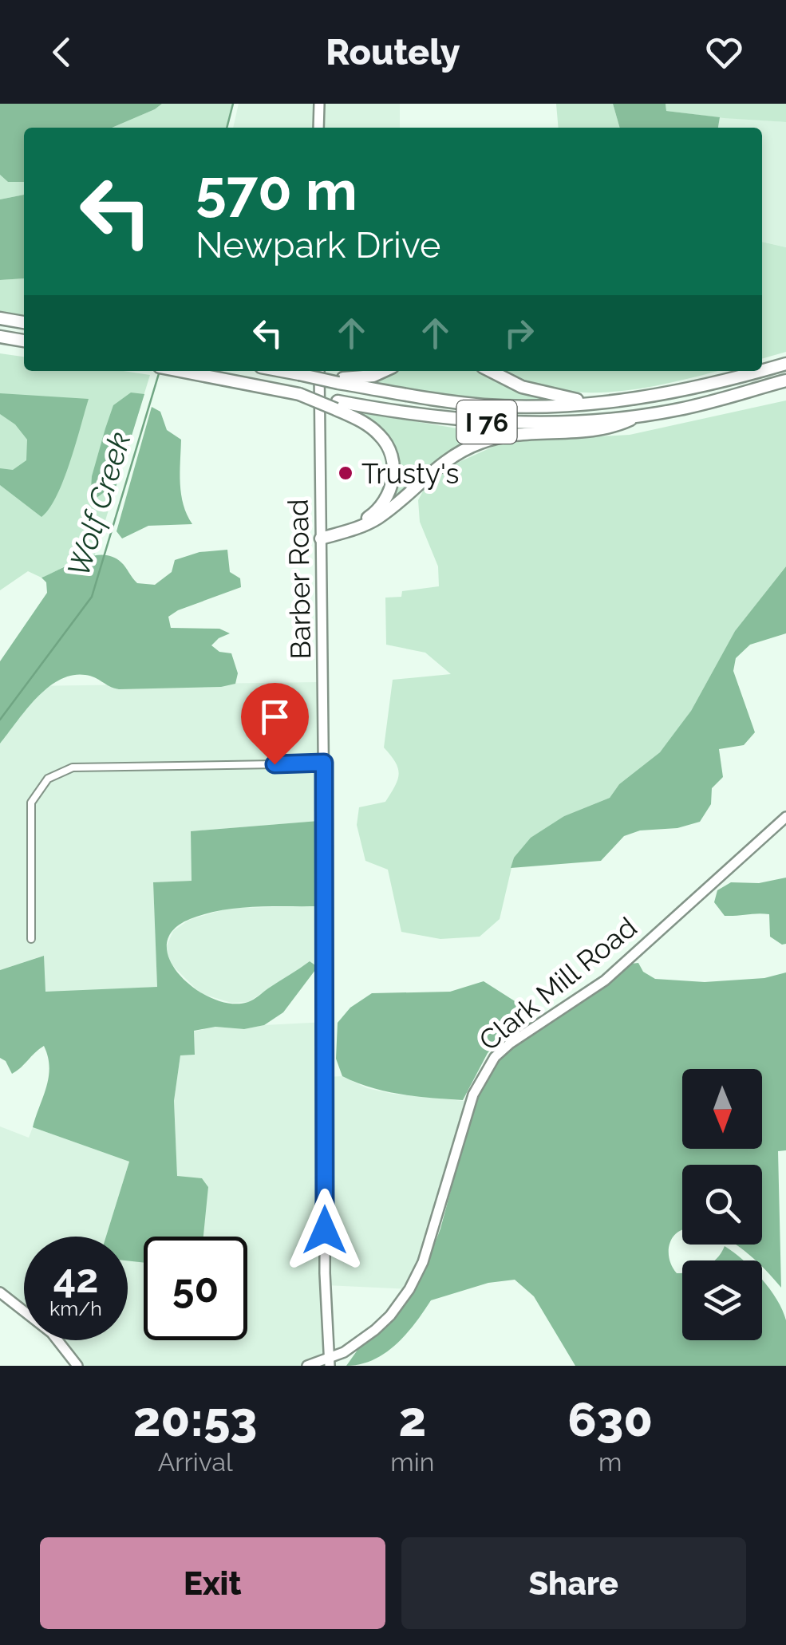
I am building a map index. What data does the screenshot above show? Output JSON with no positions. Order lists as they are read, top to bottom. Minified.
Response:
{"streets":{"highway":["I 76"],"main road":["Barber Road","Clark Mill Road"]},"crossings":[["Barber Road","Clark Mill Road"]],"water":["Wolf Creek"],"places":["Trusty's"],"north":"bottom","page":{"header":"Routely","turn":["570 m","Newpark Drive"],"speed":"42 km/h","limit":"50","eta":["20:53","Arrival","2","min","630","m"],"buttons":["Exit","Share"]}}
